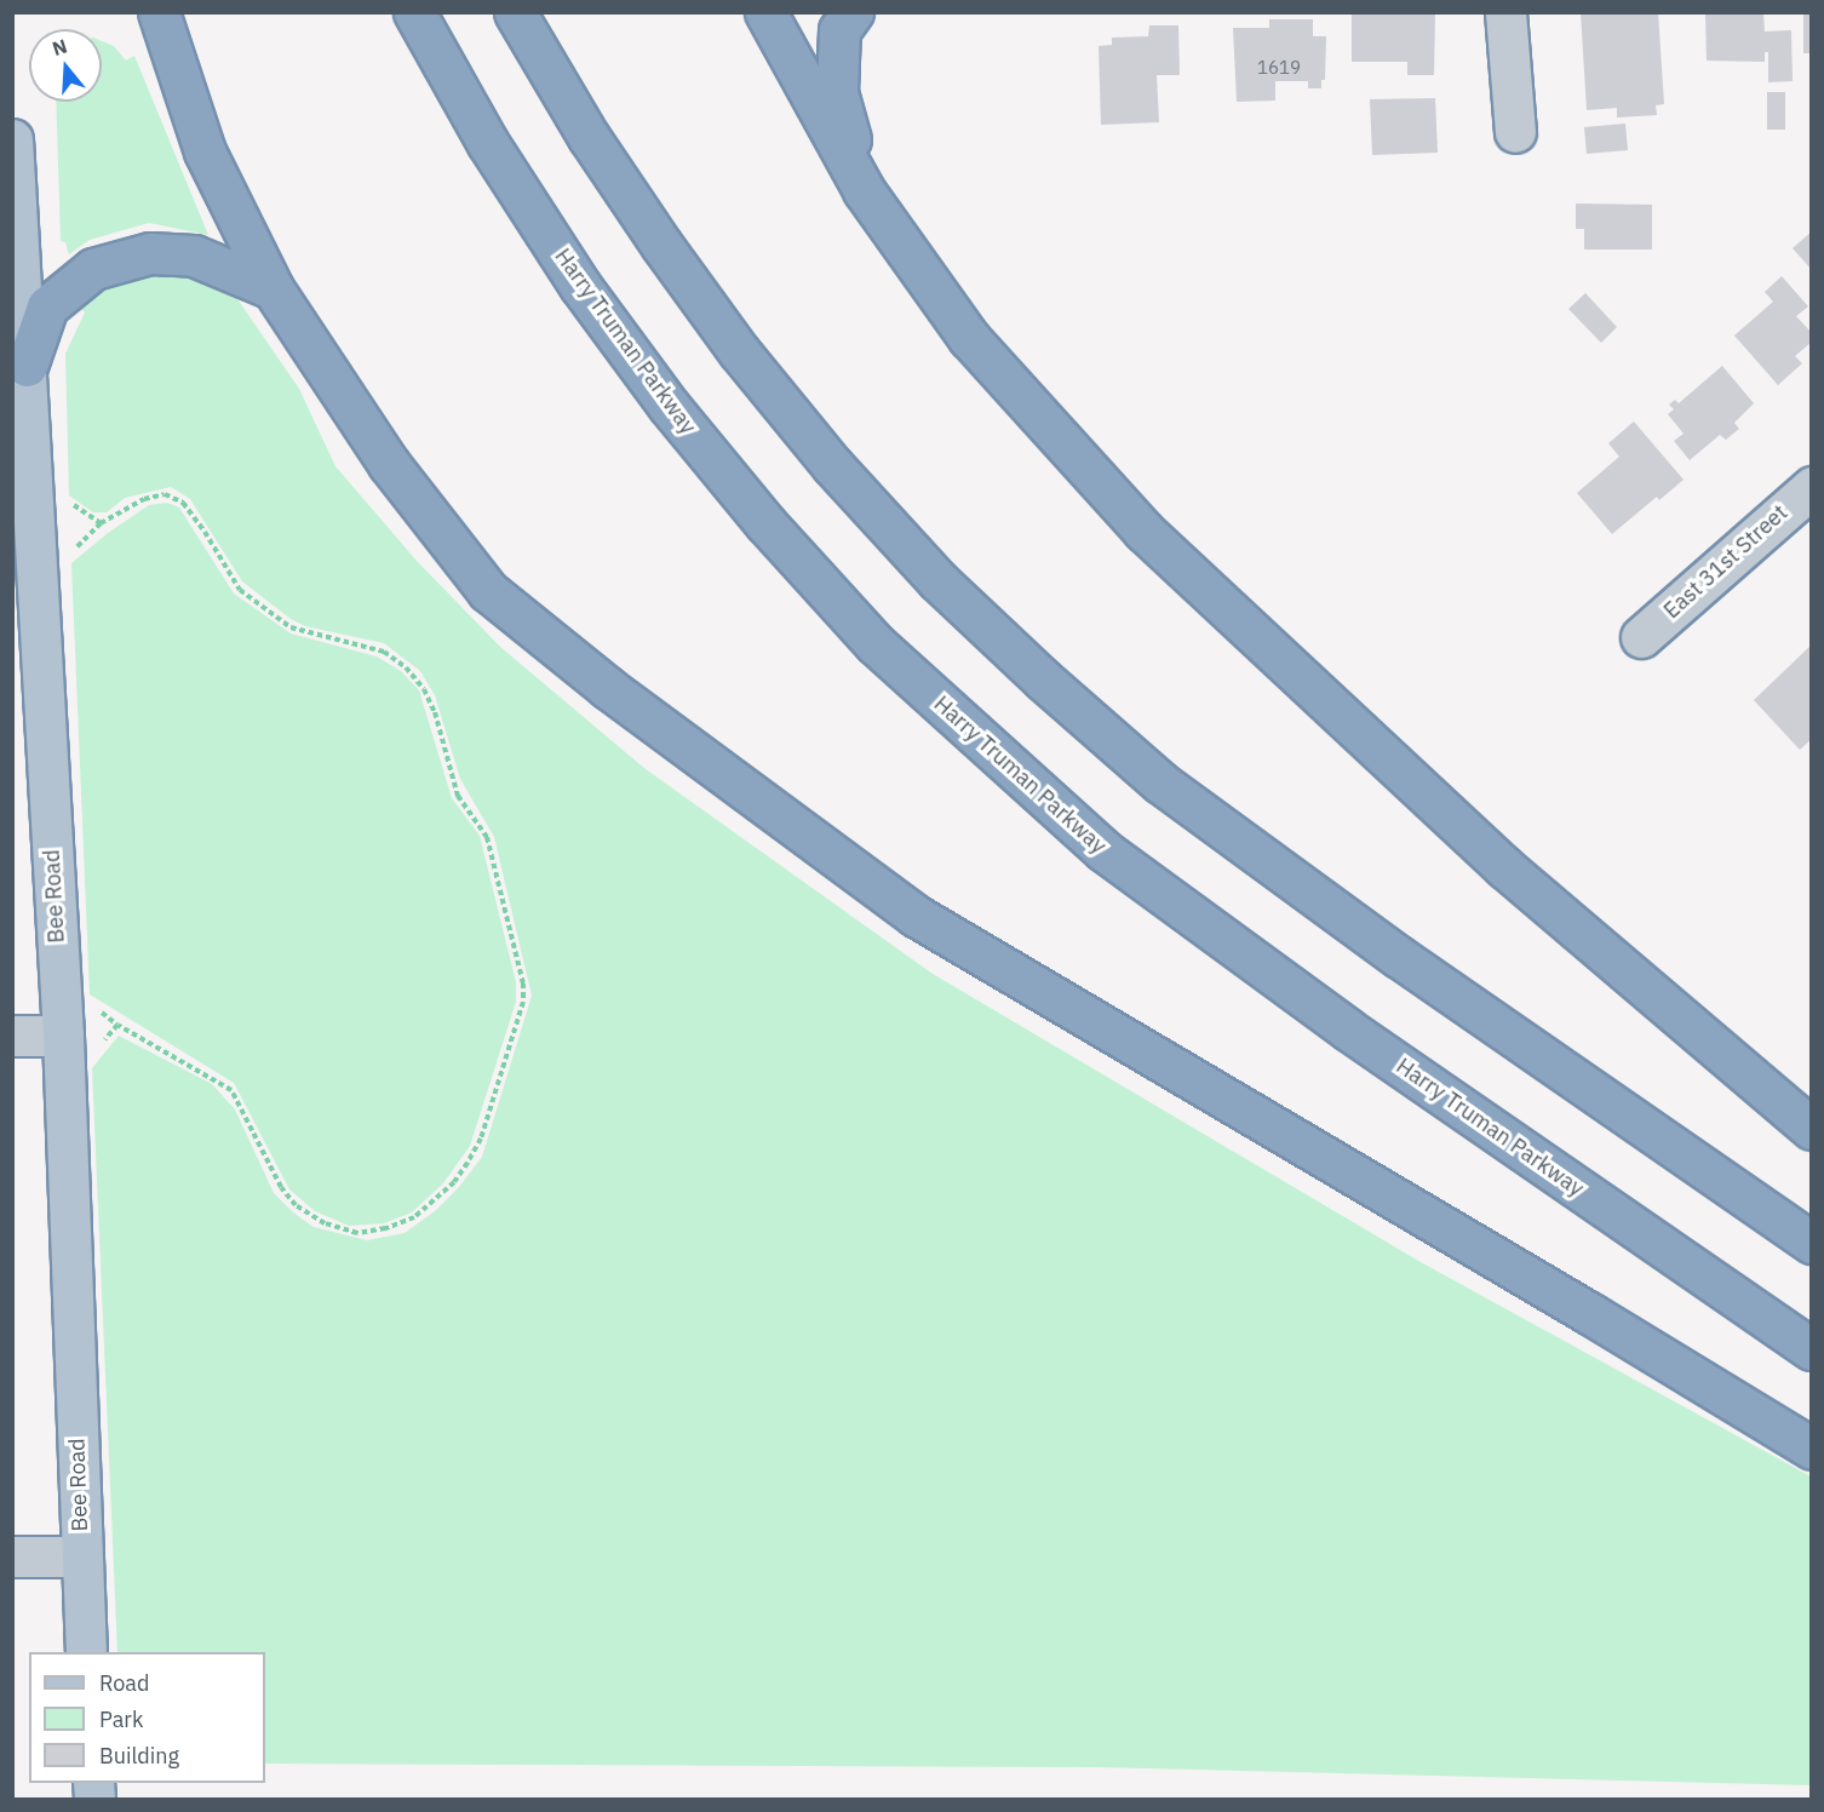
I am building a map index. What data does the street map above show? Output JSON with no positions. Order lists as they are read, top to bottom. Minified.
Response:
{"streets":{"highway":["Harry Truman Parkway"],"main road":["Bee Road"],"street":["East 31st Street"]},"house_numbers":["1619"],"legend":["Road","Park","Building"],"north":"top"}
